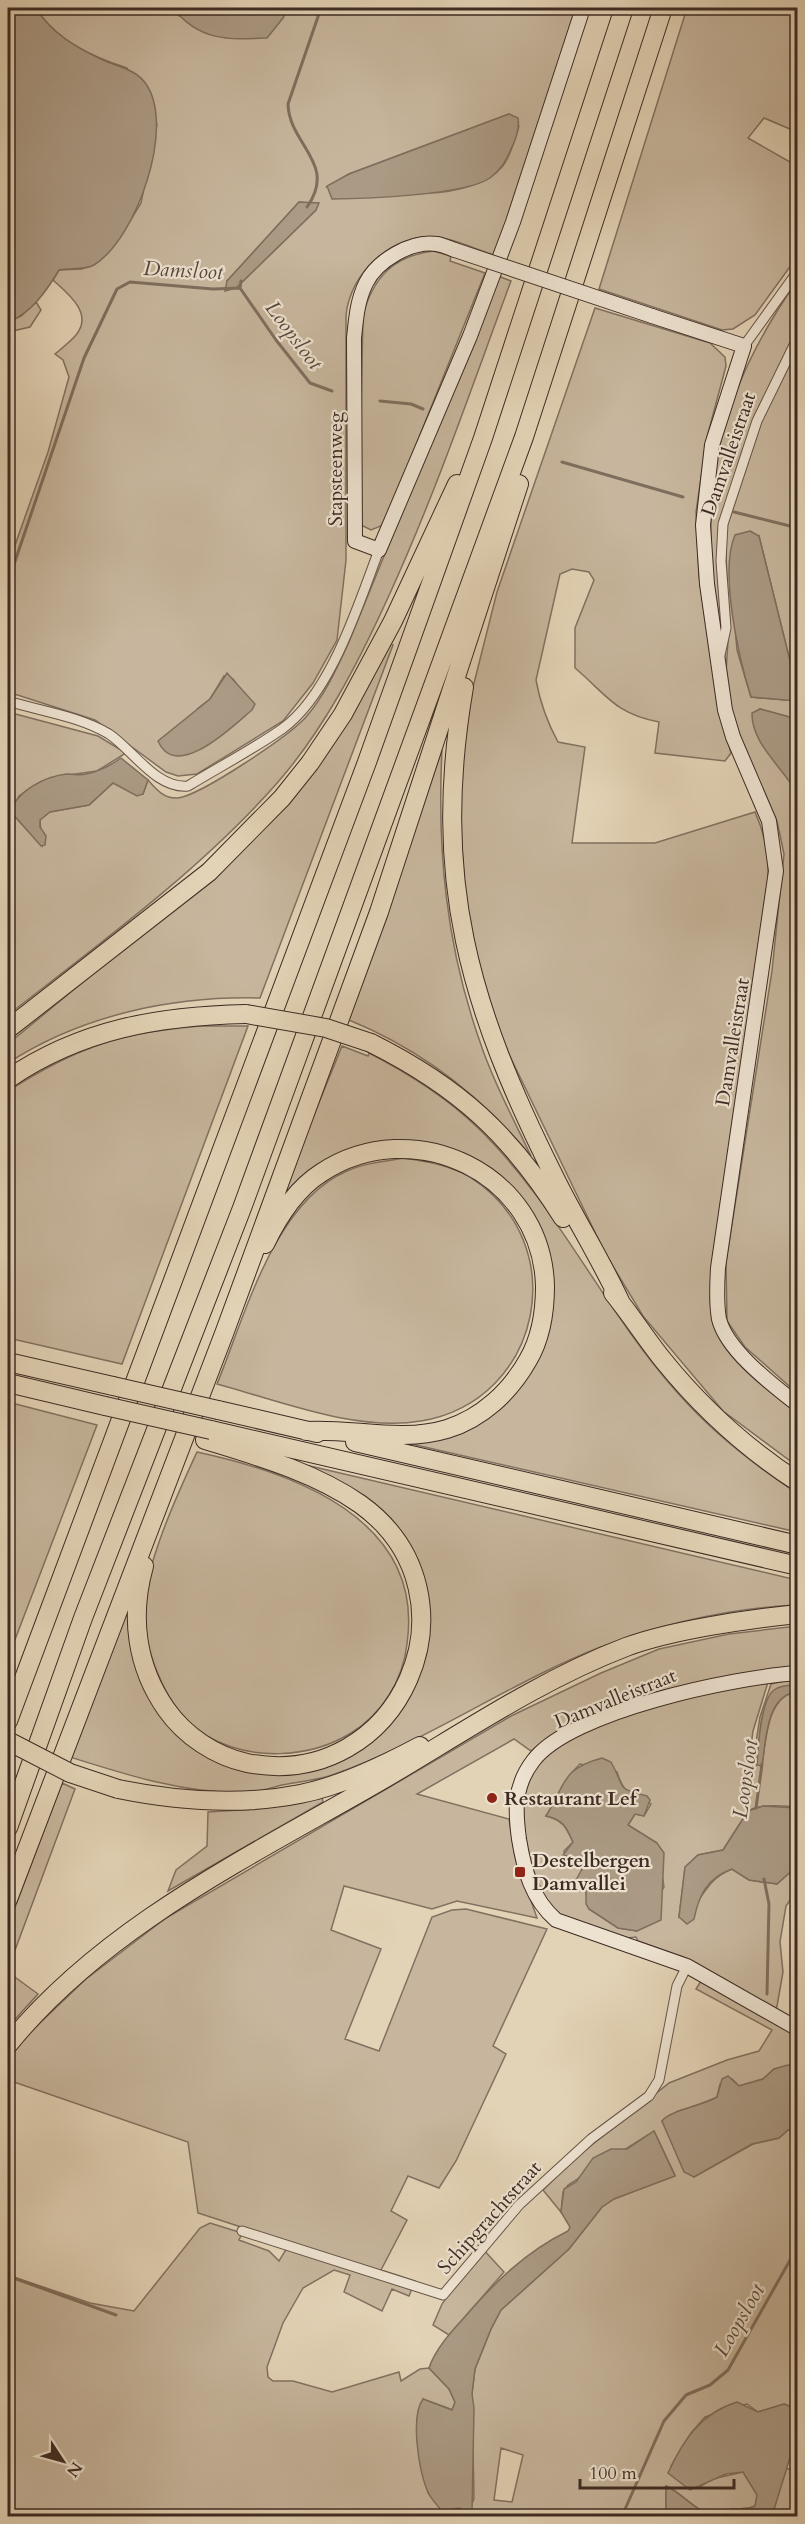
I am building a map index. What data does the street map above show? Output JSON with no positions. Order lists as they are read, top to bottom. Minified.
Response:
{"streets":{"street":["Damvalleistraat","Stapsteenweg","Schipgrachtstraat"]},"crossings":[["Damvalleistraat","Stapsteenweg"],["Damvalleistraat","Schipgrachtstraat"]],"water":["Damsloot","Loopsloot"],"places":{"other":["Restaurant Lef"],"transit":["Destelbergen Damvallei"]},"scale_bar":"100 m","north":"bottom right"}
